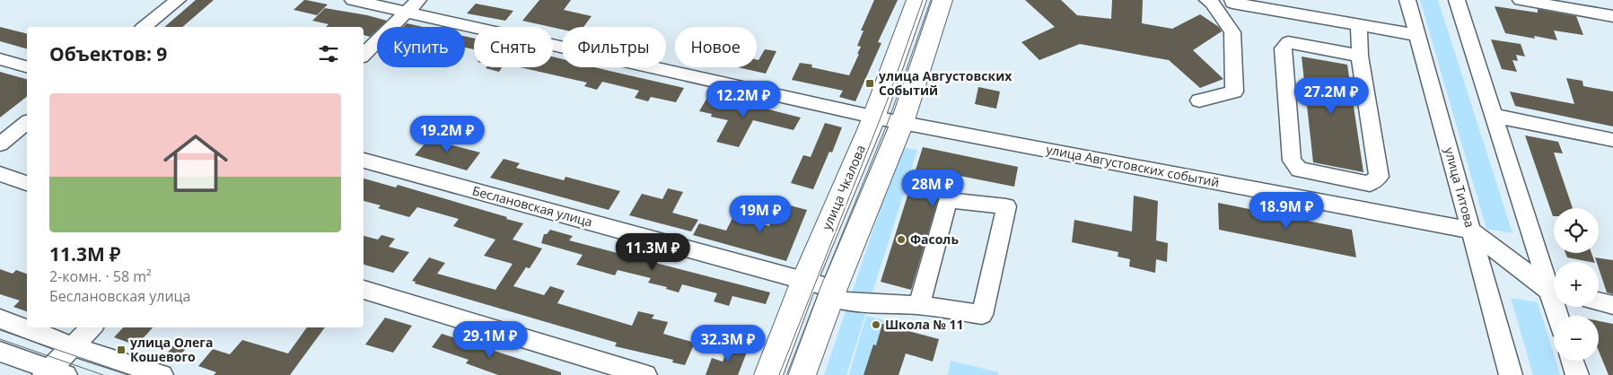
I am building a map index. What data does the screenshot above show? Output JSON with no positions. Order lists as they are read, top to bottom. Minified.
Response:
{"streets":{"main road":["улица Чкалова"],"street":["улица Августовских событий","улица Титова","Беслановская улица"]},"crossings":[["улица Августовских событий","улица Чкалова"],["улица Августовских событий","улица Титова"],["улица Чкалова","Беслановская улица"]],"places":{"transit":["улица Августовских Событий","улица Олега Кошевого"],"other":["Фасоль","Школа № 11"]},"page":{"chip":["Купить","Снять","Фильтры","Новое"],"heading":"Объектов: 9","price":["27.2M ₽","12.2M ₽","19.2M ₽","28M ₽","18.9M ₽","19M ₽","11.3M ₽","29.1M ₽","32.3M ₽"],"list":[{"name":"11.3M ₽","note":"2-комн. · 58 m² · Беслановская улица"}],"map_buttons":["+","−"]}}
